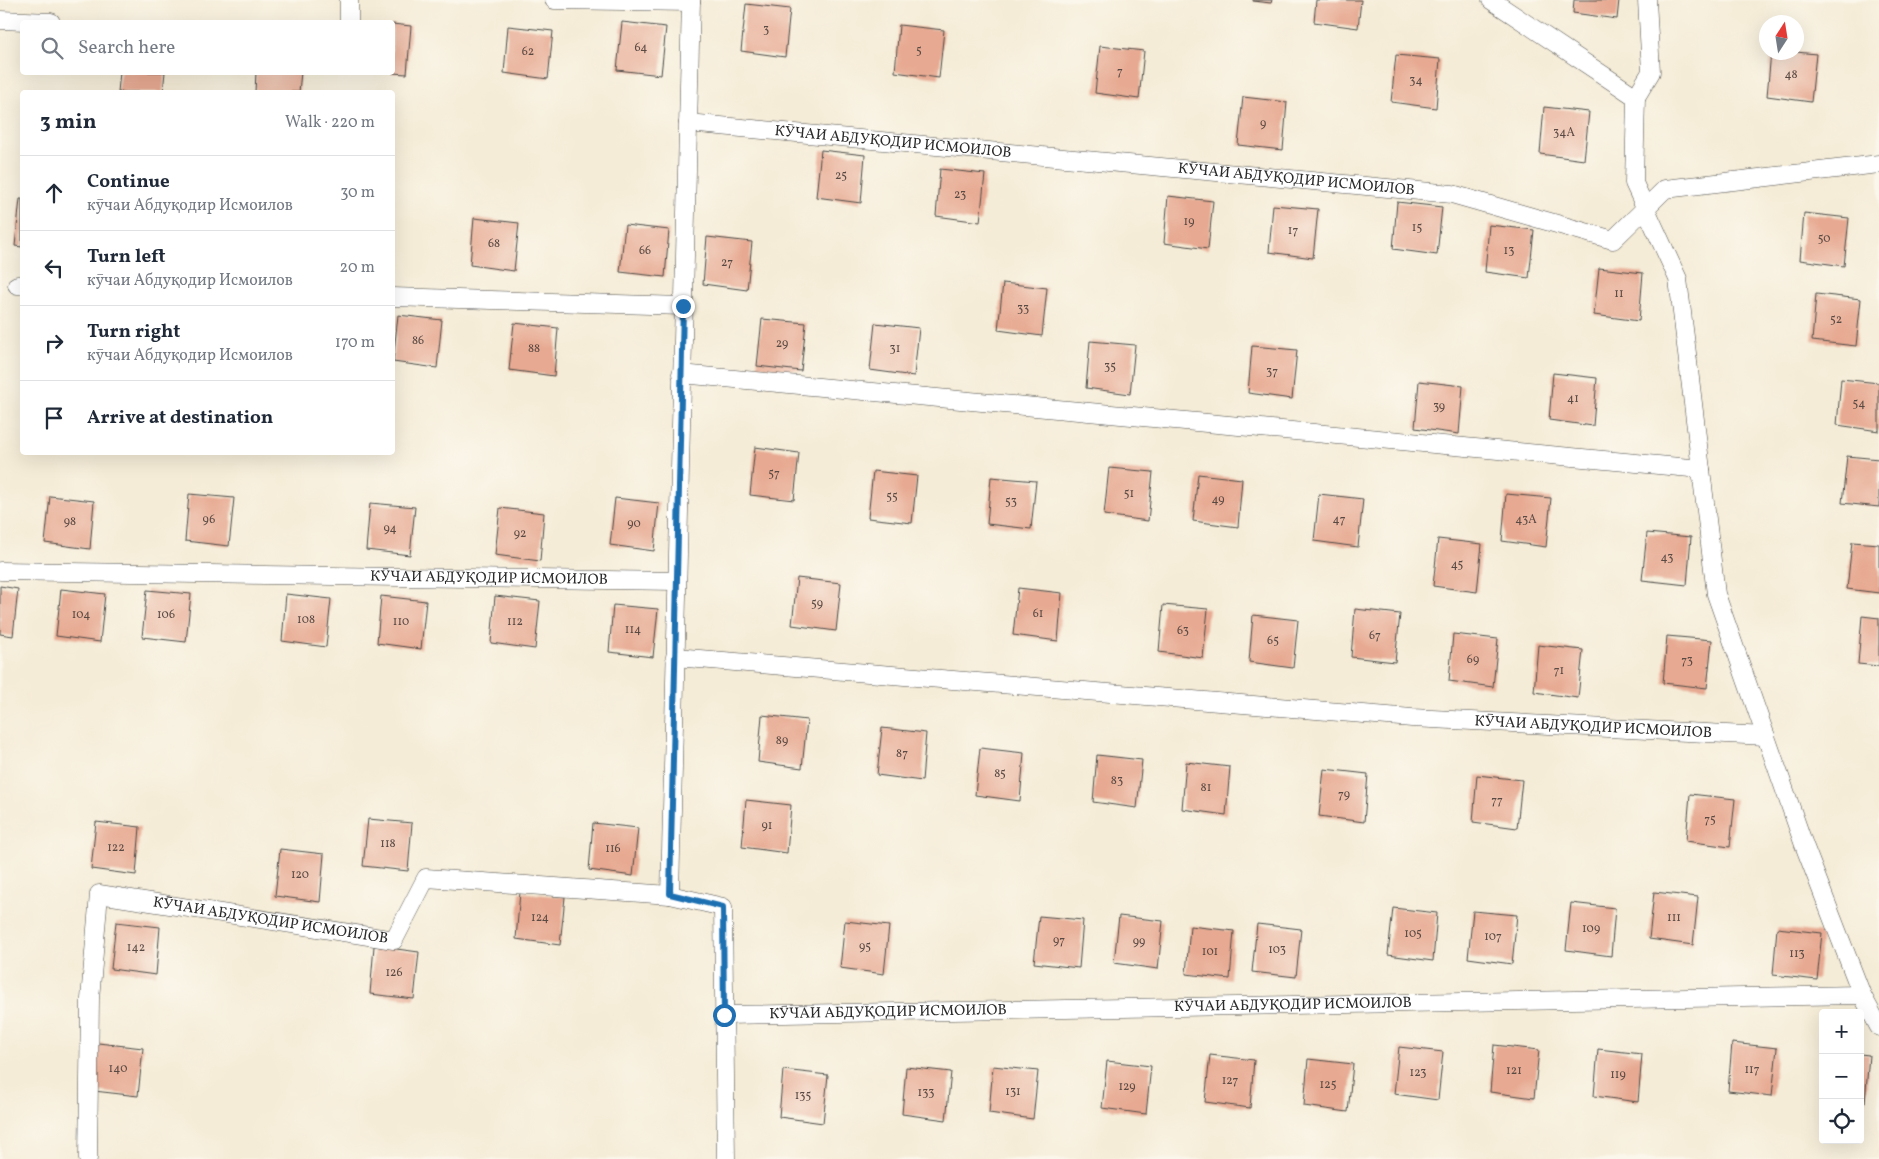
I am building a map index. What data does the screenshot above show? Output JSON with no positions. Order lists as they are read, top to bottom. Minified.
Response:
{"streets":{"street":["КӮЧАИ АБДУҚОДИР ИСМОИЛОВ"]},"house_numbers":["3","64","5","62","7","48","34","9","34А","25","23","19","15","17","50","68","66","13","27","11","33","52","86","29","88","31","35","37","41","54","39","57","51","55","49","53","96","47","43А","98","90","94","92","43","45","59","61","104","106","108","110","112","114","63","67","65","69","73","71","89","87","85","83","81","79","77","75","91","118","122","116","120","124","111","109","105","107","97","99","95","142","103","101","113","126","140","117","121","123","119","127","125","129","131","133","135"],"north":"top","page":{"search":"Search here","heading":["3 min","Walk · 220 m"],"list":[["Continue","кӯчаи Абдуқодир Исмоилов","30 m"],["Turn left","кӯчаи Абдуқодир Исмоилов","20 m"],["Turn right","кӯчаи Абдуқодир Исмоилов","170 m"],"Arrive at destination"],"map_buttons":["+","−"]}}
